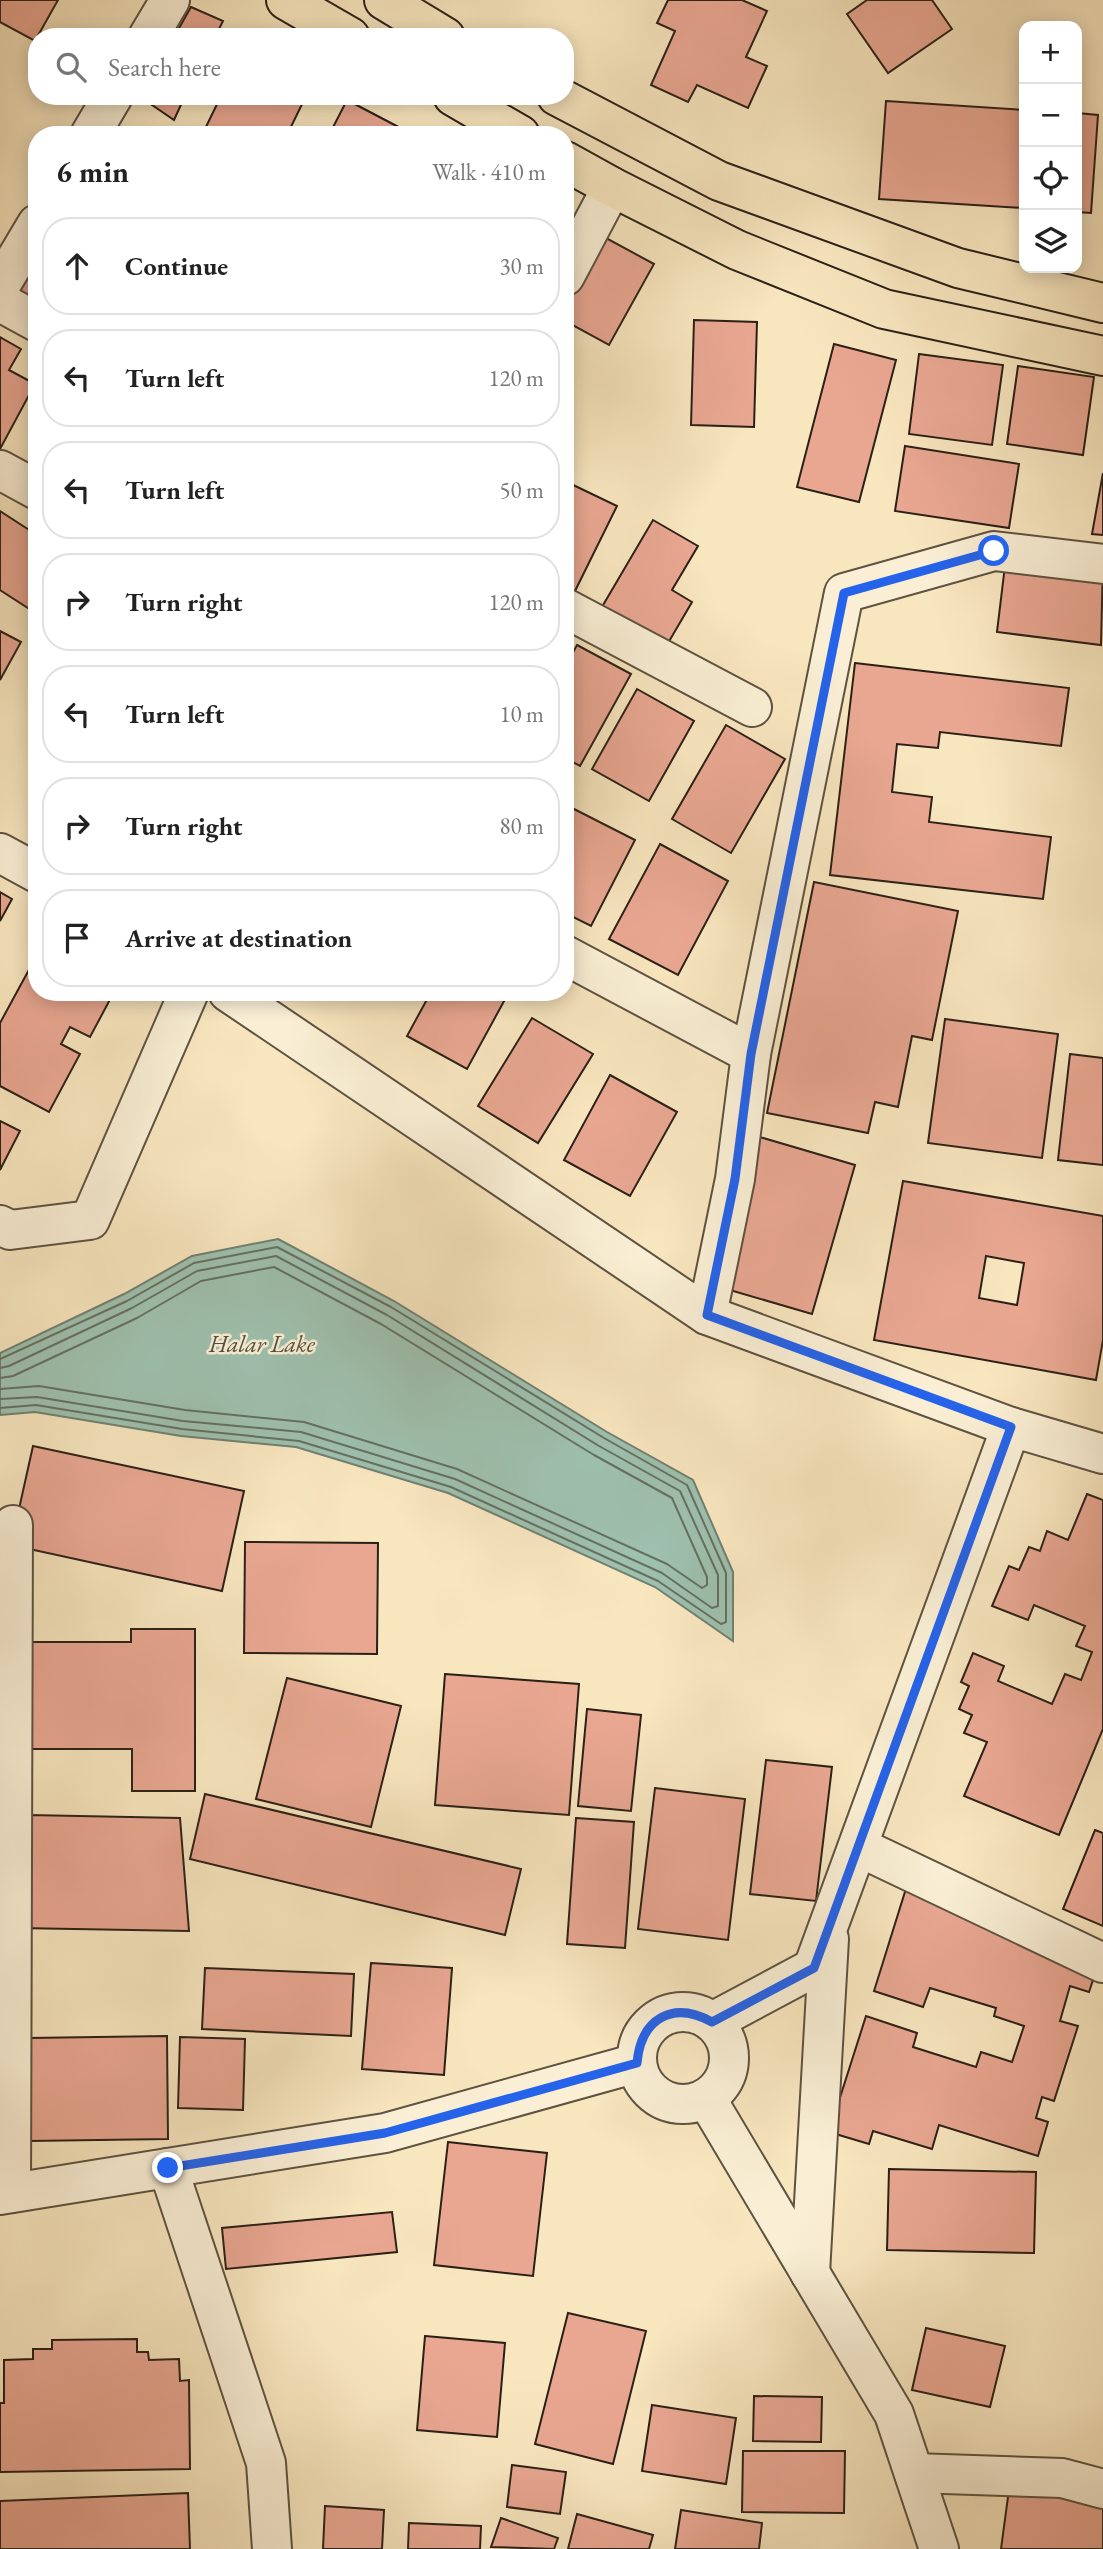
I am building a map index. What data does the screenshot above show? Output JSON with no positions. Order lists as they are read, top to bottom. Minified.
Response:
{"water":["Halar Lake"],"page":{"map_buttons":["+","−"],"search":"Search here","heading":["6 min","Walk · 410 m"],"list":[["Continue","30 m"],["Turn left","120 m"],["Turn left","50 m"],["Turn right","120 m"],["Turn left","10 m"],["Turn right","80 m"],"Arrive at destination"]}}
